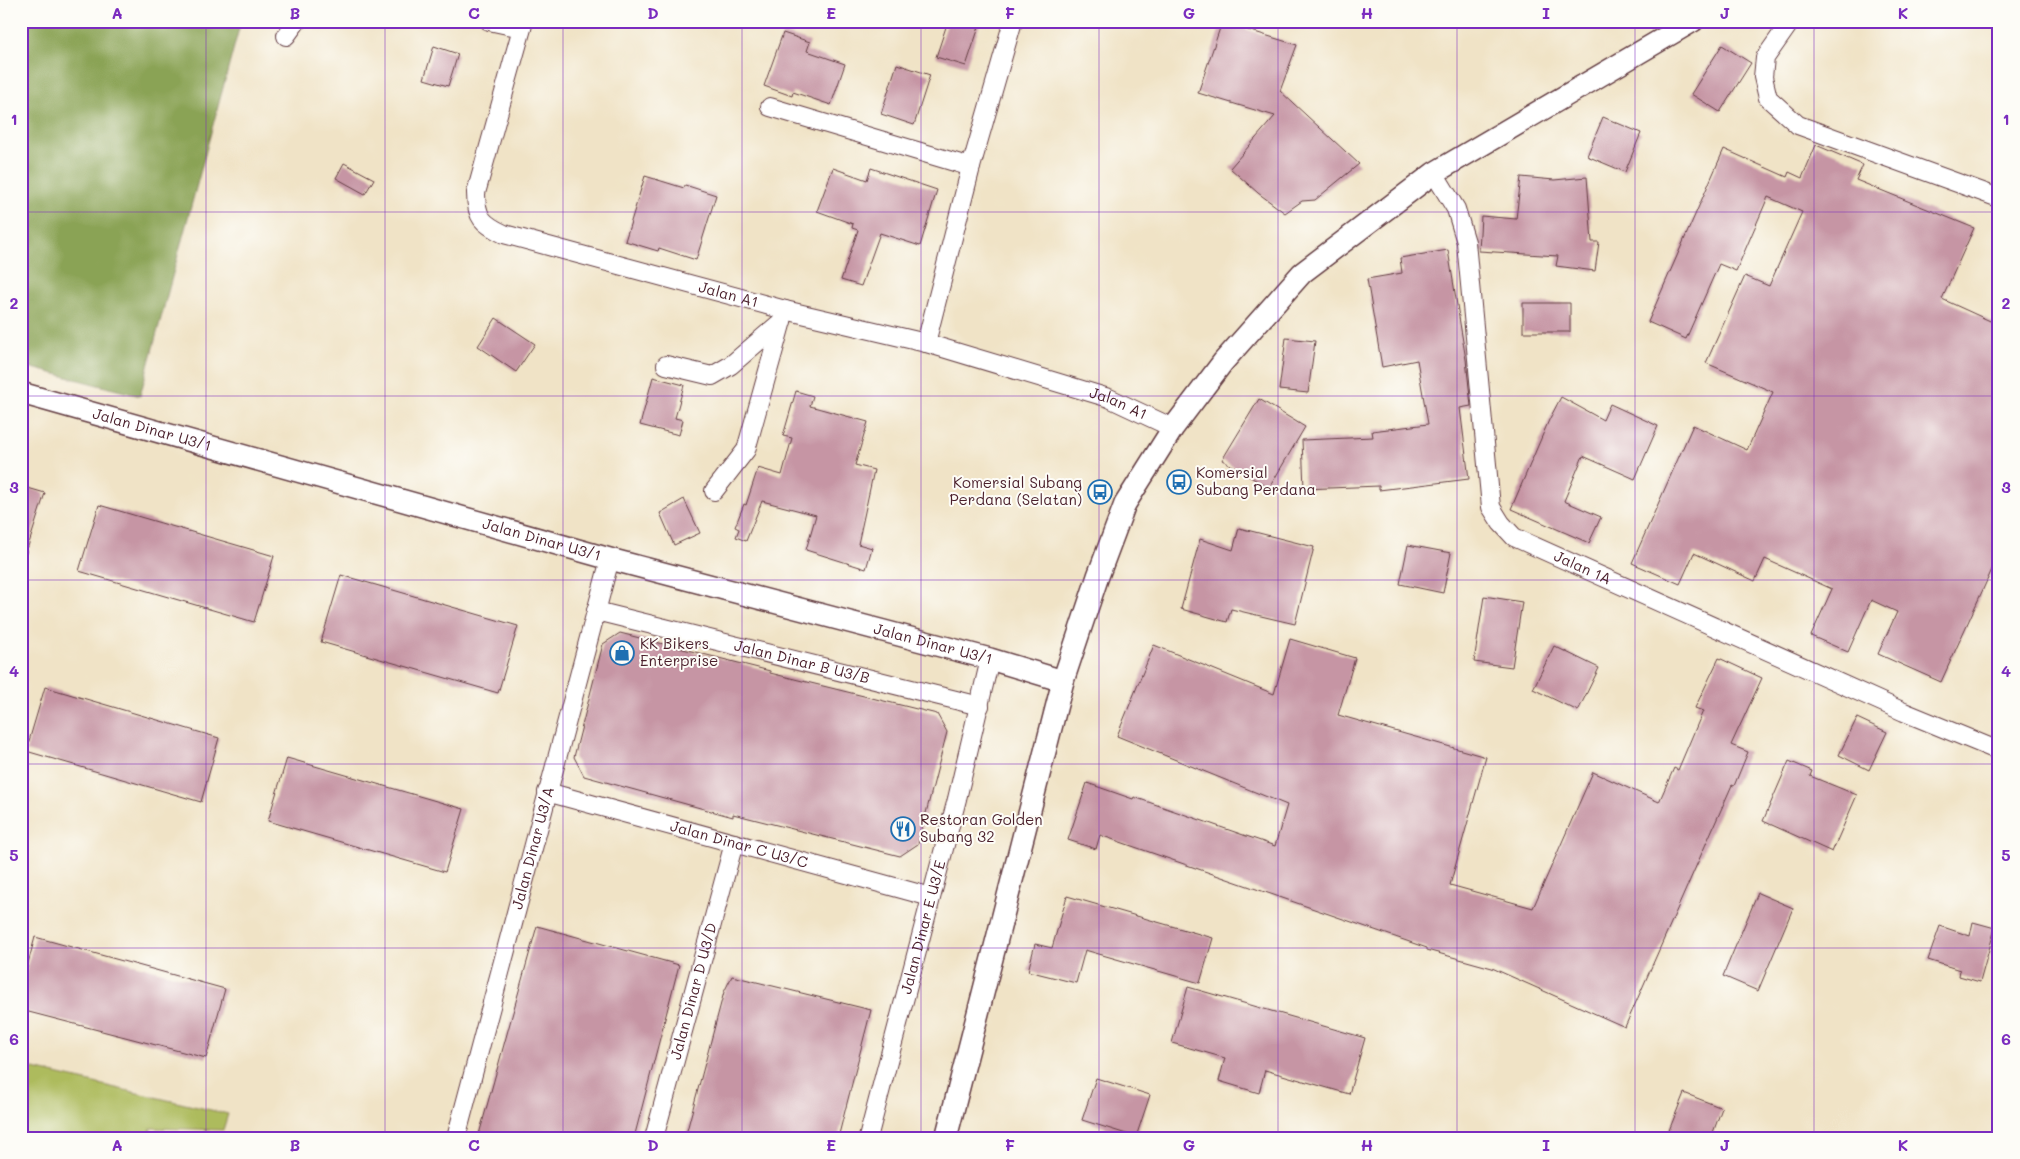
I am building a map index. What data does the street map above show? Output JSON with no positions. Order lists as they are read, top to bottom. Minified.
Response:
{"streets":{"street":["Jalan A1","Jalan Dinar U3/1","Jalan 1A","Jalan Dinar B U3/B","Jalan Dinar C U3/C","Jalan Dinar U3/A","Jalan Dinar E U3/E","Jalan Dinar D U3/D"]},"crossings":[["Jalan Dinar U3/1","Jalan Dinar U3/A"],["Jalan Dinar U3/1","Jalan Dinar E U3/E"],["Jalan Dinar B U3/B","Jalan Dinar U3/A"],["Jalan Dinar B U3/B","Jalan Dinar E U3/E"],["Jalan Dinar C U3/C","Jalan Dinar U3/A"],["Jalan Dinar C U3/C","Jalan Dinar E U3/E"],["Jalan Dinar C U3/C","Jalan Dinar D U3/D"]],"places":{"bus stop":["Komersial Subang Perdana","Komersial Subang Perdana (Selatan)"],"shop":["KK Bikers Enterprise"],"restaurant":["Restoran Golden Subang 32"]},"grid":{"columns":["A","B","C","D","E","F","G","H","I","J","K"],"rows":["1","2","3","4","5","6"]}}
